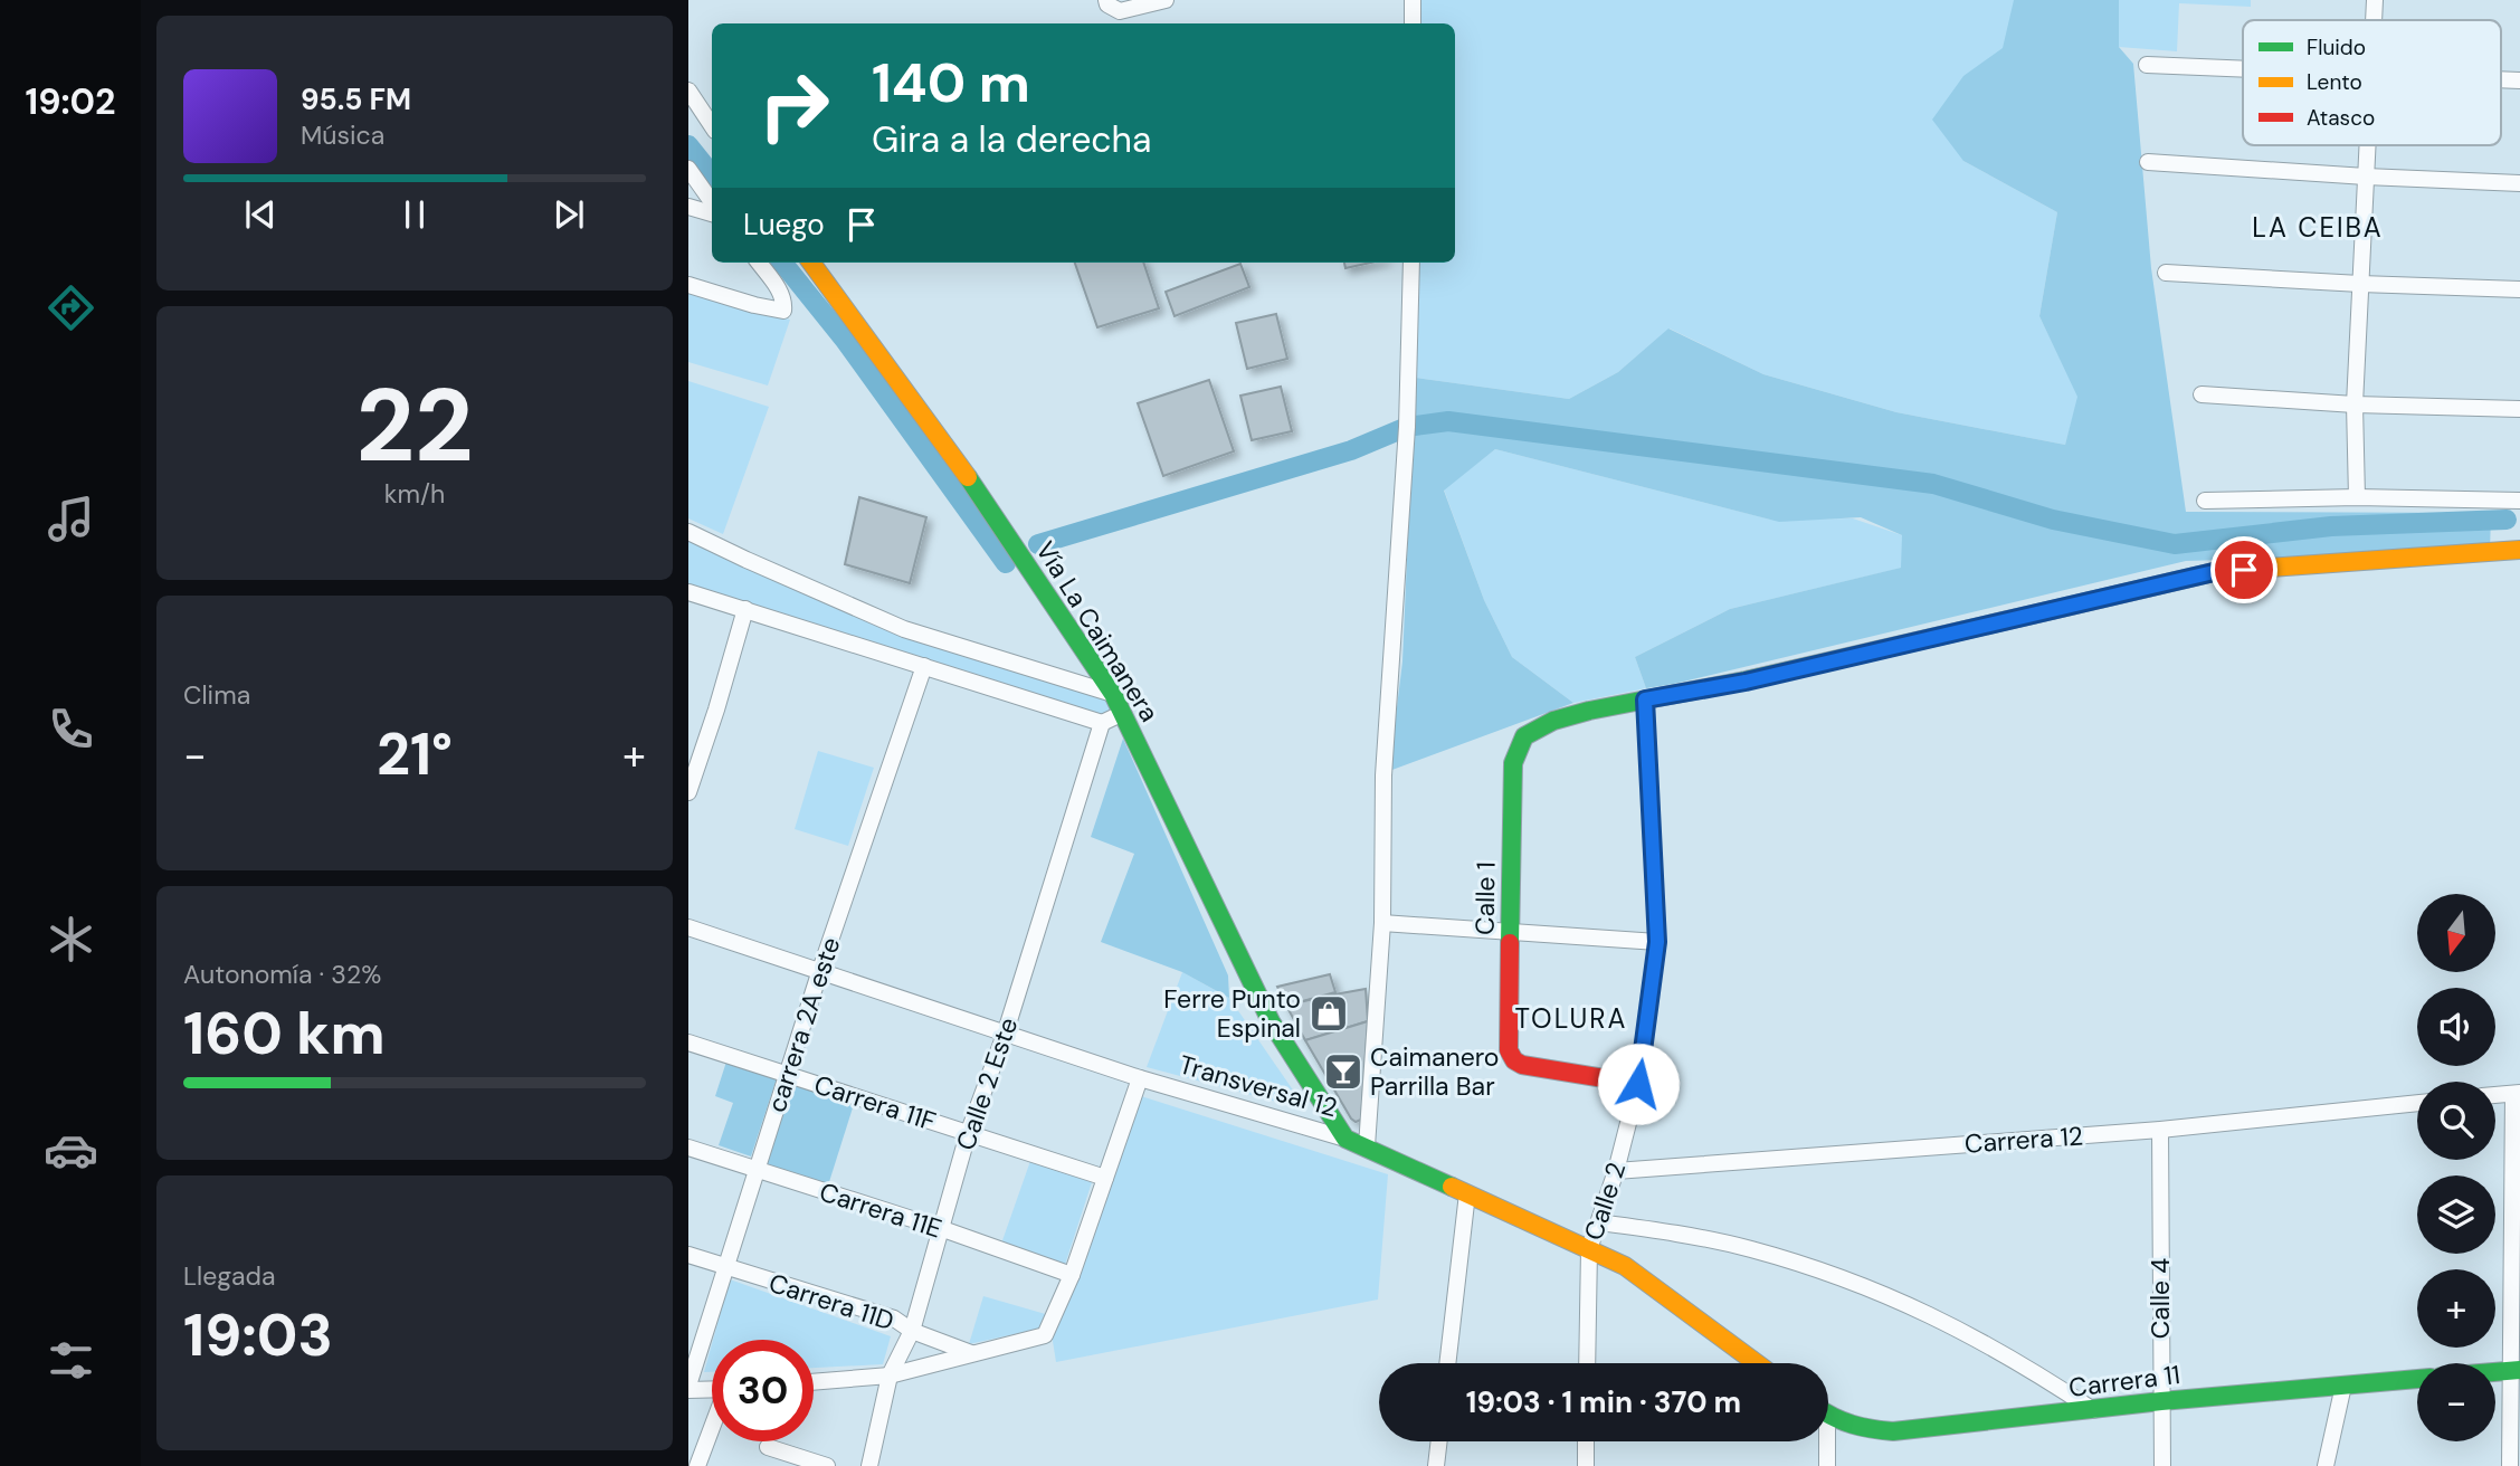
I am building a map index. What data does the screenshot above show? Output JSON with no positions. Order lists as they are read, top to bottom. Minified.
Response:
{"streets":{"street":["Vía La Caimanera","Calle 1","carrera 2A este","Calle 2 Este","Transversal 12","Carrera 11F","Carrera 12","Calle 2","Carrera 11E","Calle 4","Carrera 11D","Carrera 11"]},"crossings":[["Vía La Caimanera","Transversal 12"],["Calle 1","Calle 2"],["carrera 2A este","Transversal 12"],["carrera 2A este","Carrera 11F"],["carrera 2A este","Carrera 11E"],["carrera 2A este","Carrera 11D"],["Calle 2 Este","Transversal 12"],["Calle 2 Este","Carrera 11F"],["Calle 2 Este","Carrera 11E"],["Calle 2 Este","Carrera 11D"],["Transversal 12","Calle 2"],["Carrera 12","Calle 2"],["Carrera 12","Calle 4"],["Calle 4","Carrera 11"]],"districts":["LA CEIBA","TOLURA"],"places":{"shop":["Ferre Punto Espinal"],"bar":["Caimanero Parrilla Bar"]},"legend":["Fluido","Lento","Atasco"],"north":"bottom","page":{"tabs":"19:02","turn":["140 m","Gira a la derecha"],"song":["95.5 FM","Música"],"then":"Luego","tile":[["22","km/h"],"Clima",["Autonomía · 32%","160 km"],["Llegada","19:03"]],"heat":["−","21°","+"],"map_buttons":["+","−"],"limit":"30","trip":"19:03 · 1 min · 370 m"}}
